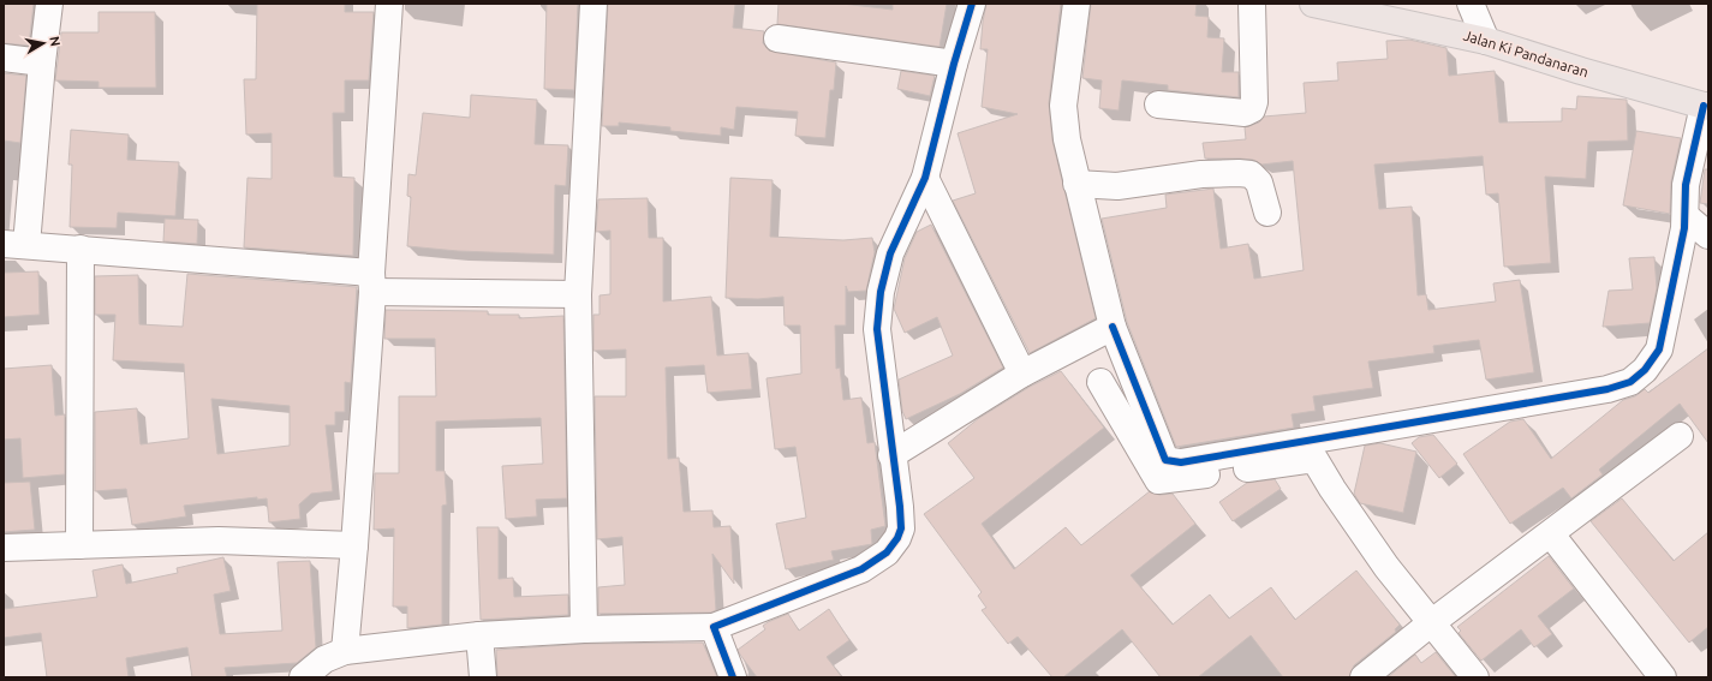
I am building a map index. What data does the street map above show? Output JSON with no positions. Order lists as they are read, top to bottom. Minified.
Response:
{"streets":{"main road":["Jalan Ki Pandanaran"]},"north":"right"}
